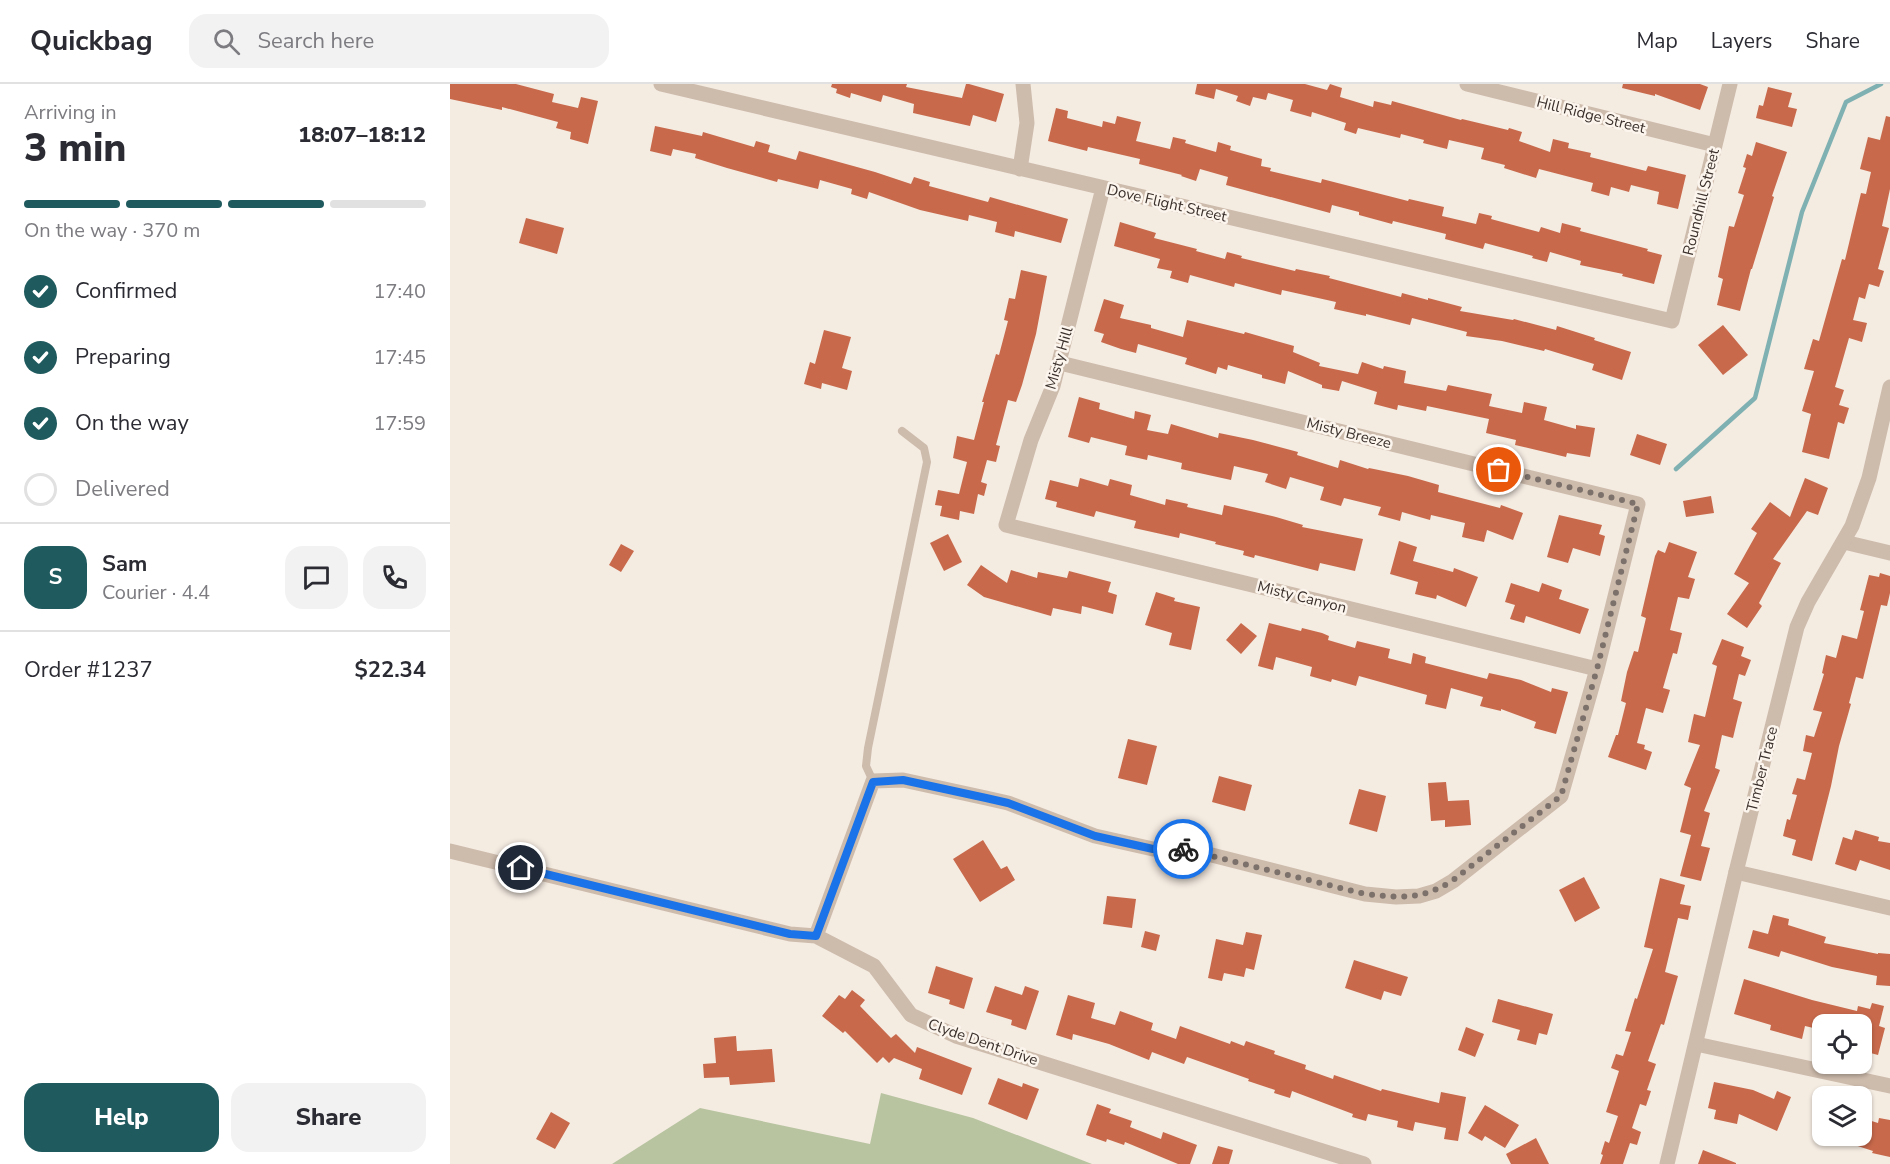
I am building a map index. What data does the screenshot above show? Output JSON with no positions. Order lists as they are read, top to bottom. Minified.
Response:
{"streets":{"street":["Hill Ridge Street","Roundhill Street","Dove Flight Street","Misty Hill","Misty Breeze","Misty Canyon","Timber Trace","Clyde Dent Drive"]},"crossings":[["Hill Ridge Street","Roundhill Street"],["Roundhill Street","Dove Flight Street"],["Dove Flight Street","Misty Hill"],["Misty Hill","Misty Breeze"],["Misty Hill","Misty Canyon"],["Misty Breeze","Misty Canyon"]],"page":{"header":"Quickbag","search":"Search here","nav":["Map","Layers","Share"],"heading":["3 min","Arriving in","18:07–18:12"],"panel":["Sam","Courier · 4.4","Order #1237","$22.34"],"bar":"On the way · 370 m","list":[["Confirmed","17:40"],["Preparing","17:45"],["On the way","17:59"],"Delivered"],"round":"S","buttons":["Help","Share"]}}
